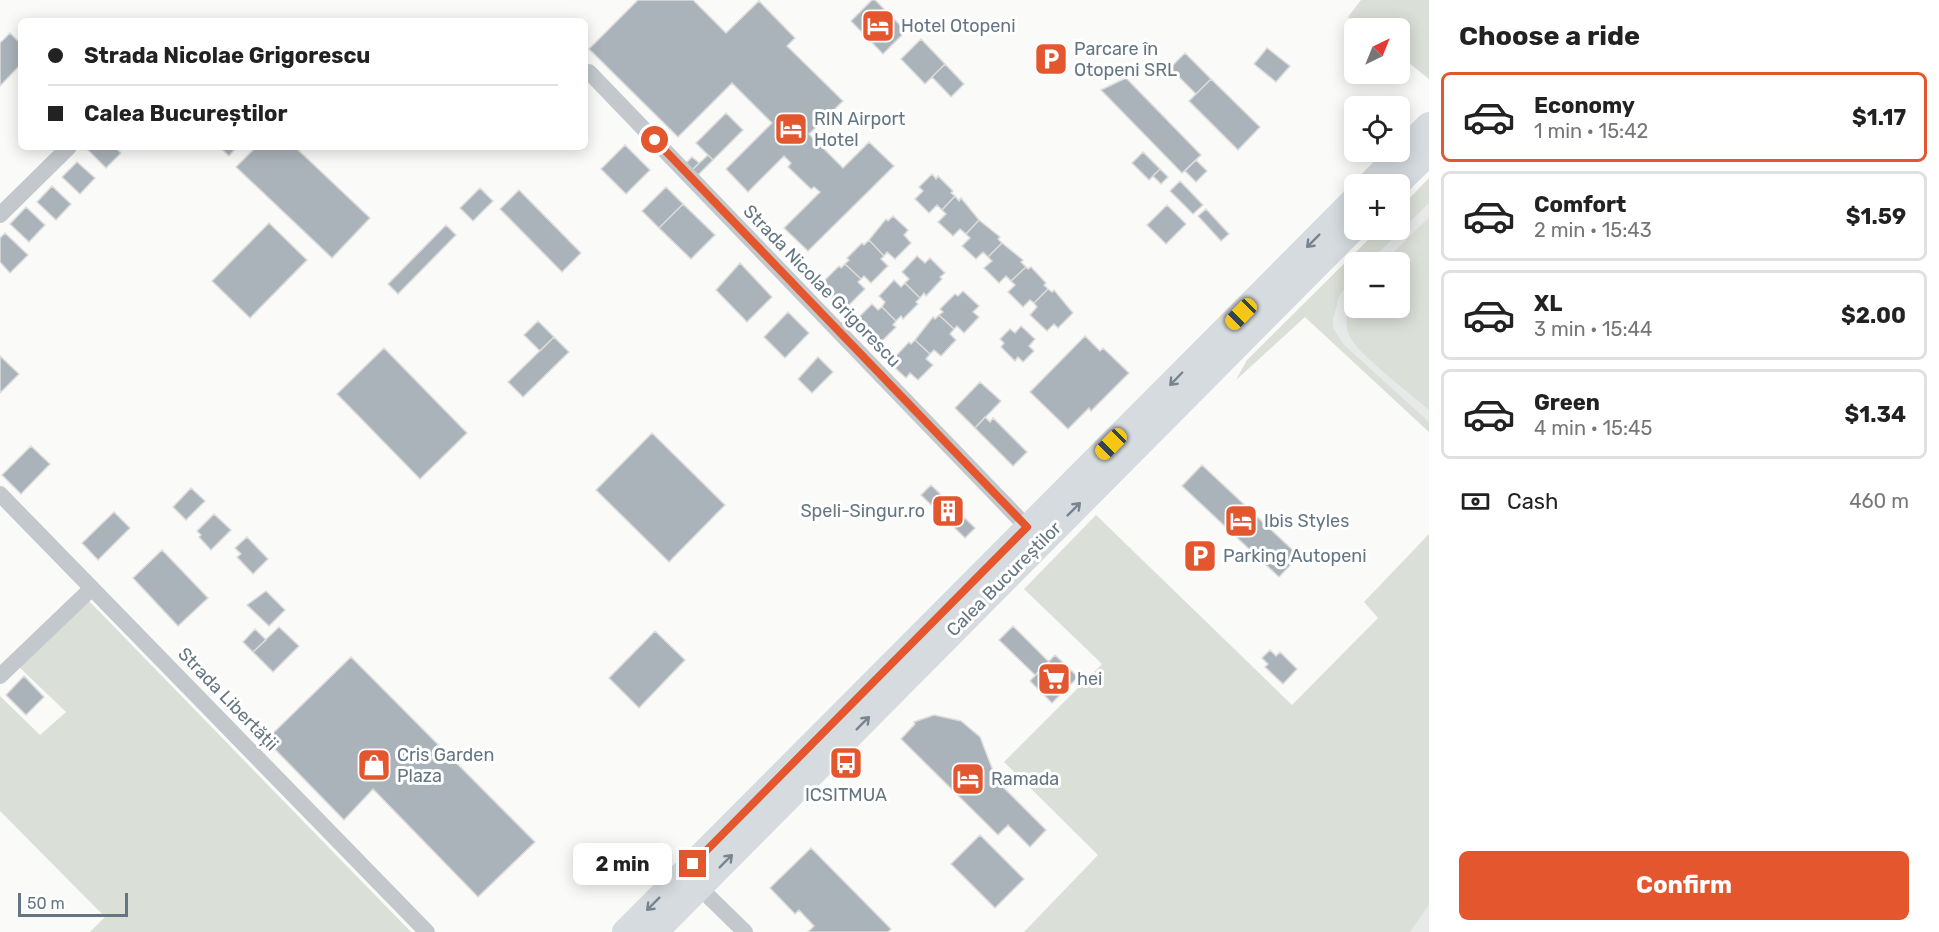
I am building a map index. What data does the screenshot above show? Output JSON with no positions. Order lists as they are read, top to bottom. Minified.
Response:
{"streets":{"highway":["Calea Bucureștilor"],"street":["Strada Nicolae Grigorescu","Strada Libertății"]},"crossings":[["Strada Nicolae Grigorescu","Calea Bucureștilor"]],"places":{"hotel":["Hotel Otopeni","RIN Airport Hotel","Ibis Styles","Ramada"],"parking":["Parcare în Otopeni SRL","Parking Autopeni"],"building":["Speli-Singur.ro"],"supermarket":["hei"],"bus stop":["ICSITMUA"],"shop":["Cris Garden Plaza"]},"scale_bar":"50 m","north":"top right","page":{"heading":"Choose a ride","map_buttons":["+","−"],"banner":["Strada Nicolae Grigorescu","Calea Bucureștilor"],"list":[{"name":"Economy","note":"1 min · 15:42","value":"$1.17"},{"name":"Comfort","note":"2 min · 15:43","value":"$1.59"},{"name":"XL","note":"3 min · 15:44","value":"$2.00"},{"name":"Green","note":"4 min · 15:45","value":"$1.34"}],"pay":["Cash","460 m"],"buttons":"Confirm","bubble":"2 min","scale":"50 m"}}
